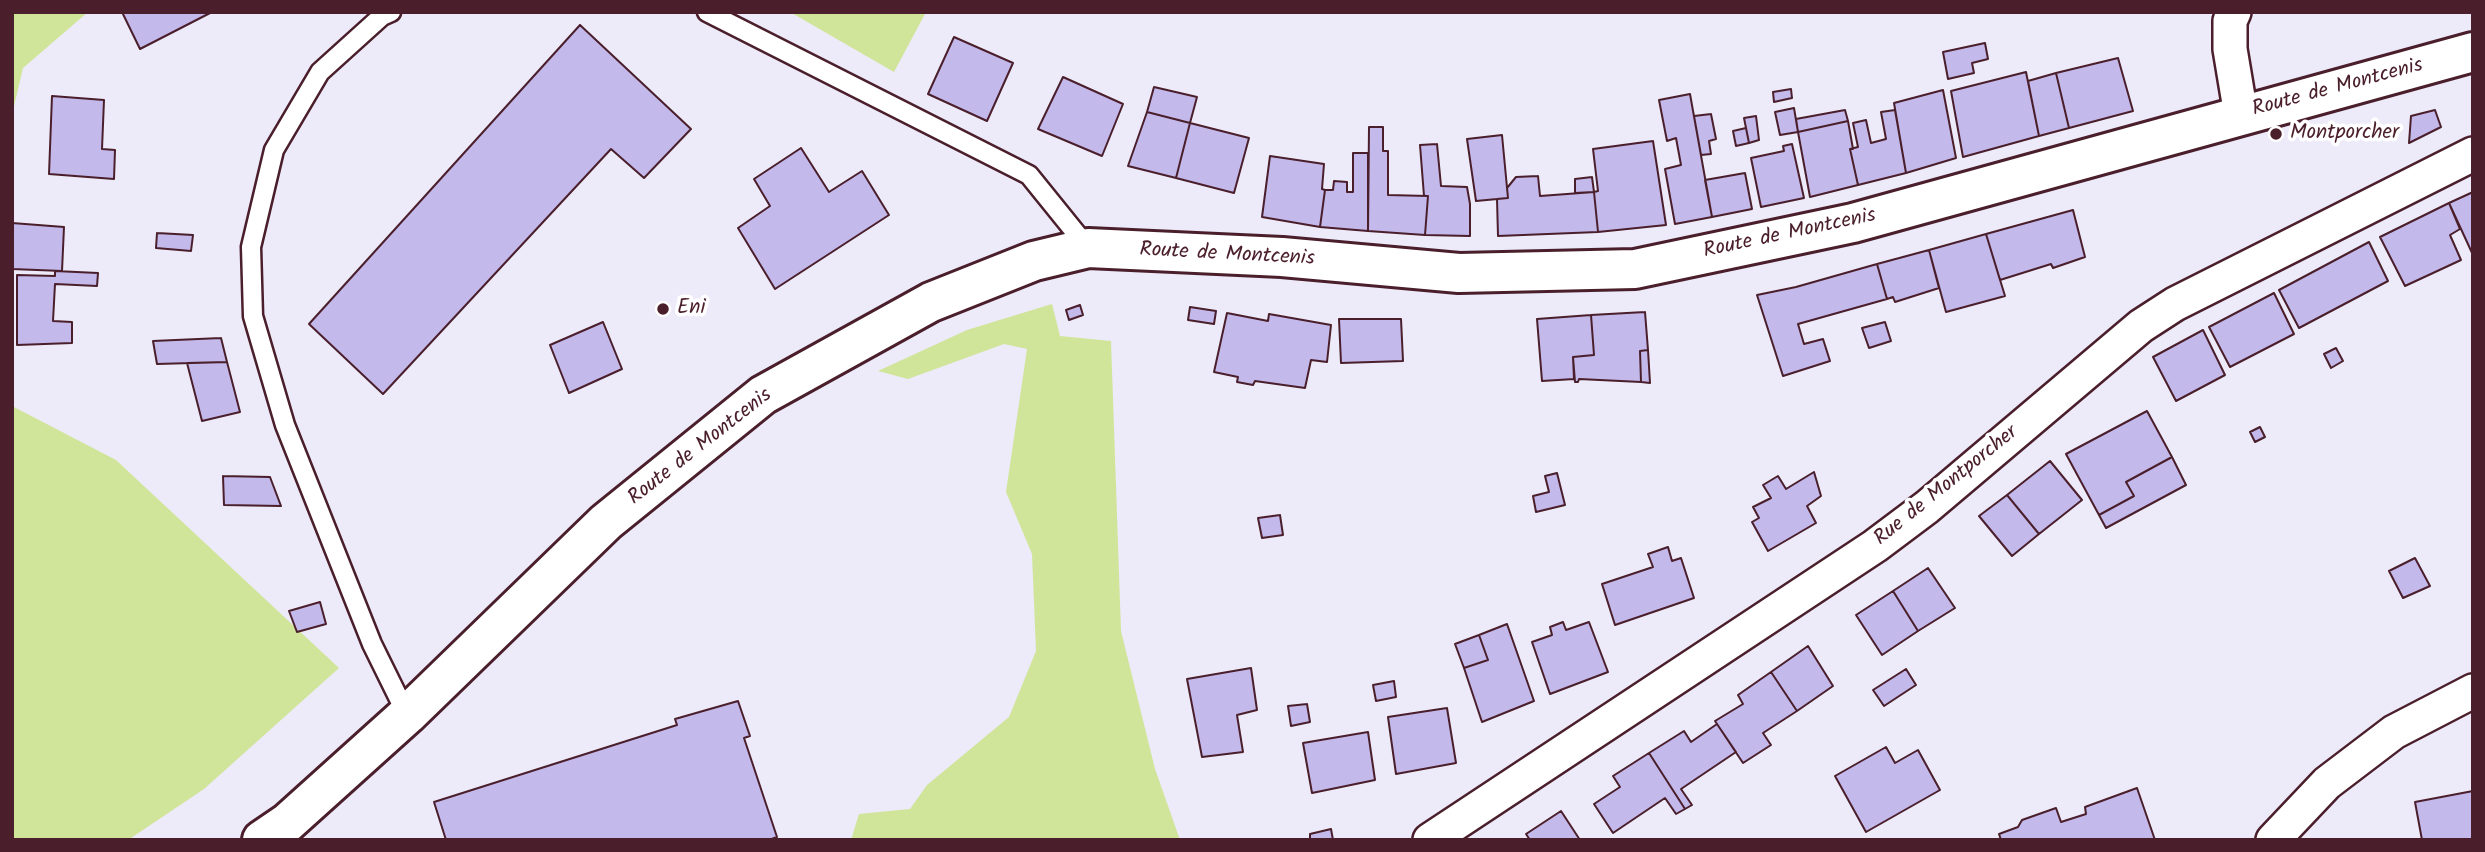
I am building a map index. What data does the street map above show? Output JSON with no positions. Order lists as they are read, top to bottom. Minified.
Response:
{"streets":{"main road":["Route de Montcenis"],"street":["Rue de Montporcher"]},"places":["Montporcher","Eni"]}
